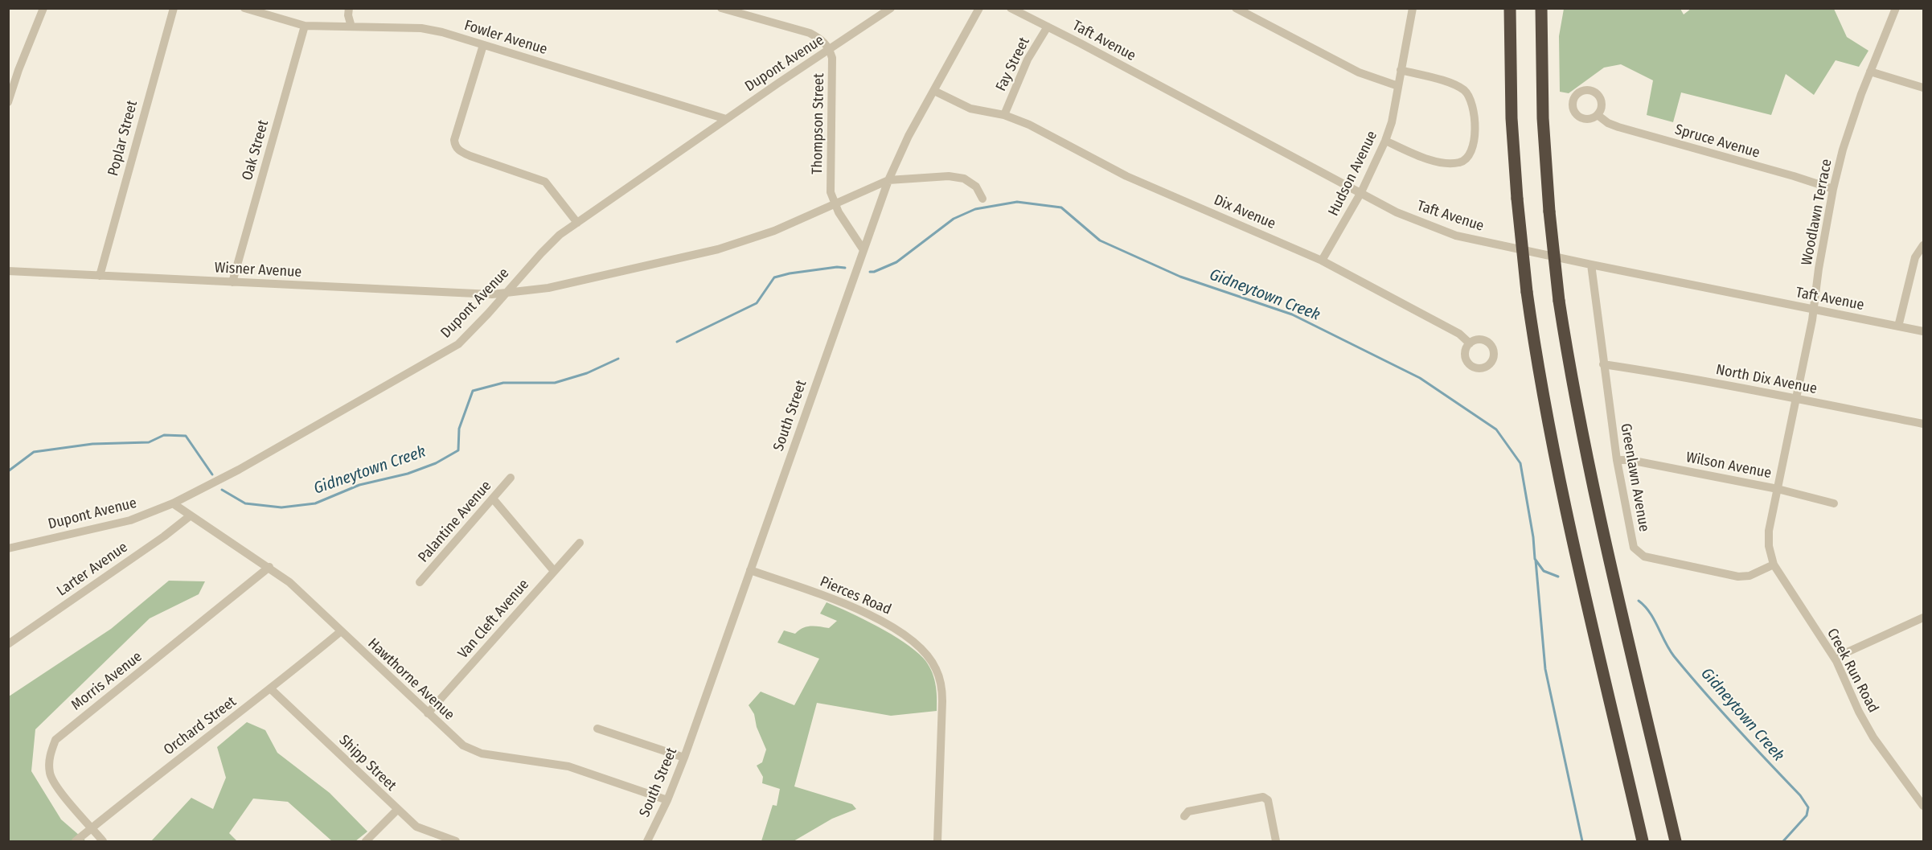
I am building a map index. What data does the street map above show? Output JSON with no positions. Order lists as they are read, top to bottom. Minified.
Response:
{"streets":{"street":["Fowler Avenue","Taft Avenue","Dupont Avenue","Fay Street","Thompson Street","Poplar Street","Spruce Avenue","Oak Street","Hudson Avenue","Dix Avenue","Woodlawn Terrace","Wisner Avenue","North Dix Avenue","South Street","Wilson Avenue","Greenlawn Avenue","Palantine Avenue","Larter Avenue","Pierces Road","Van Cleft Avenue","Creek Run Road","Hawthorne Avenue","Morris Avenue","Orchard Street","Shipp Street"]},"crossings":[["Fowler Avenue","Dupont Avenue"],["Fowler Avenue","Oak Street"],["Taft Avenue","Fay Street"],["Taft Avenue","Hudson Avenue"],["Taft Avenue","Woodlawn Terrace"],["Taft Avenue","Greenlawn Avenue"],["Dupont Avenue","Thompson Street"],["Dupont Avenue","Wisner Avenue"],["Dupont Avenue","Hawthorne Avenue"],["Fay Street","Dix Avenue"],["Thompson Street","Wisner Avenue"],["Thompson Street","South Street"],["Poplar Street","Wisner Avenue"],["Spruce Avenue","Woodlawn Terrace"],["Oak Street","Wisner Avenue"],["Hudson Avenue","Dix Avenue"],["Dix Avenue","South Street"],["Woodlawn Terrace","North Dix Avenue"],["Woodlawn Terrace","Wilson Avenue"],["Woodlawn Terrace","Creek Run Road"],["Wisner Avenue","South Street"],["North Dix Avenue","Greenlawn Avenue"],["South Street","Pierces Road"],["South Street","Hawthorne Avenue"],["Wilson Avenue","Greenlawn Avenue"],["Greenlawn Avenue","Creek Run Road"],["Larter Avenue","Hawthorne Avenue"],["Van Cleft Avenue","Hawthorne Avenue"],["Hawthorne Avenue","Morris Avenue"],["Hawthorne Avenue","Orchard Street"],["Morris Avenue","Orchard Street"],["Orchard Street","Shipp Street"]],"water":["Gidneytown Creek"]}
